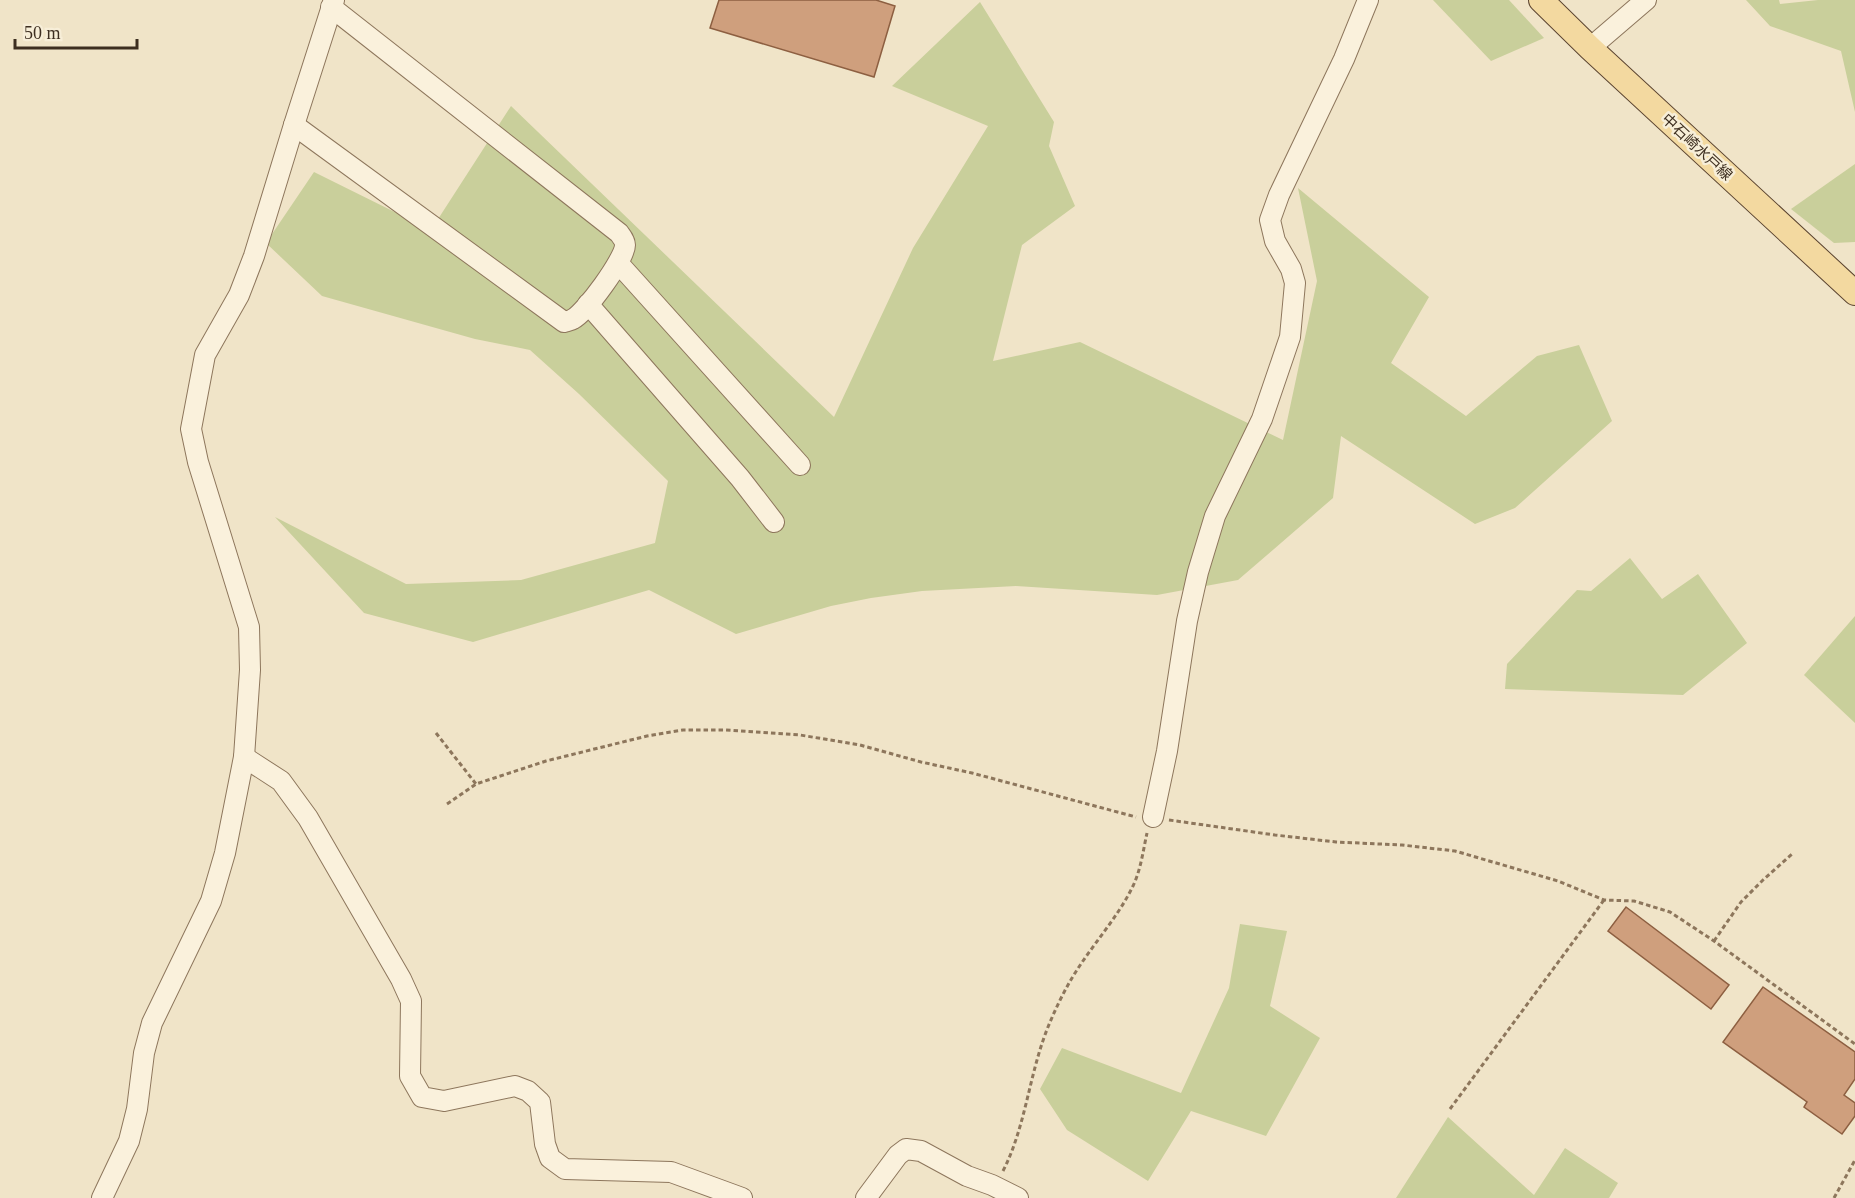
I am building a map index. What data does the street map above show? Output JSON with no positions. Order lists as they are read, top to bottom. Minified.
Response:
{"streets":{"main road":["中石崎水戸線"]},"scale_bar":"50 m"}
